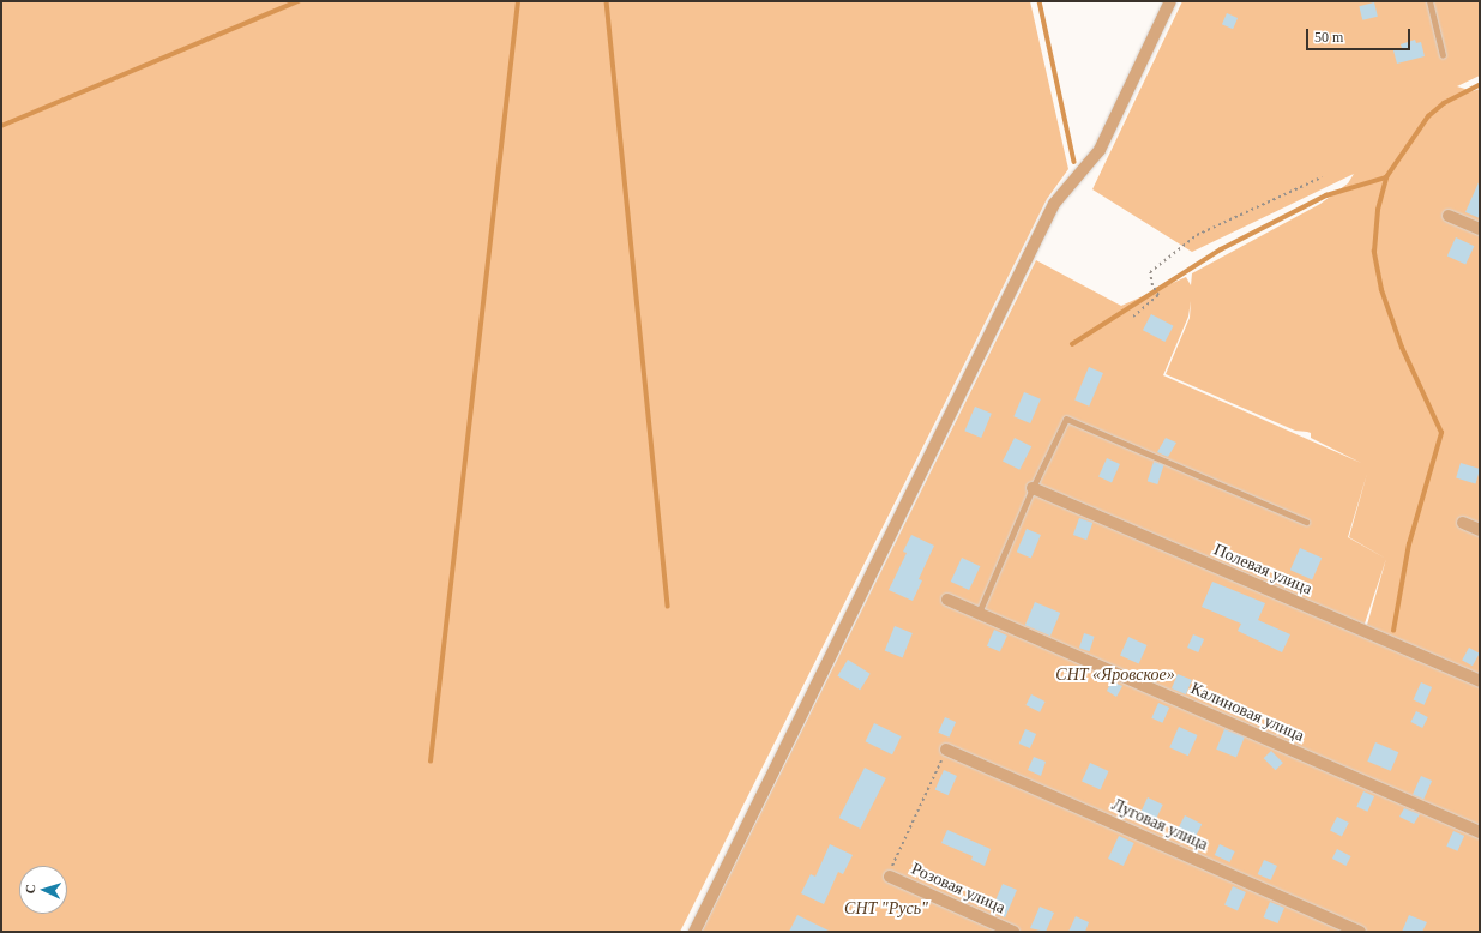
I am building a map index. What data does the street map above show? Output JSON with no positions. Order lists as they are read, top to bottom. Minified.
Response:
{"streets":{"street":["Полевая улица","Калиновая улица","Луговая улица","Розовая улица"]},"parks":["СНТ «Яровское»","СНТ \"Русь\""],"scale_bar":"50 m","north":"left"}
